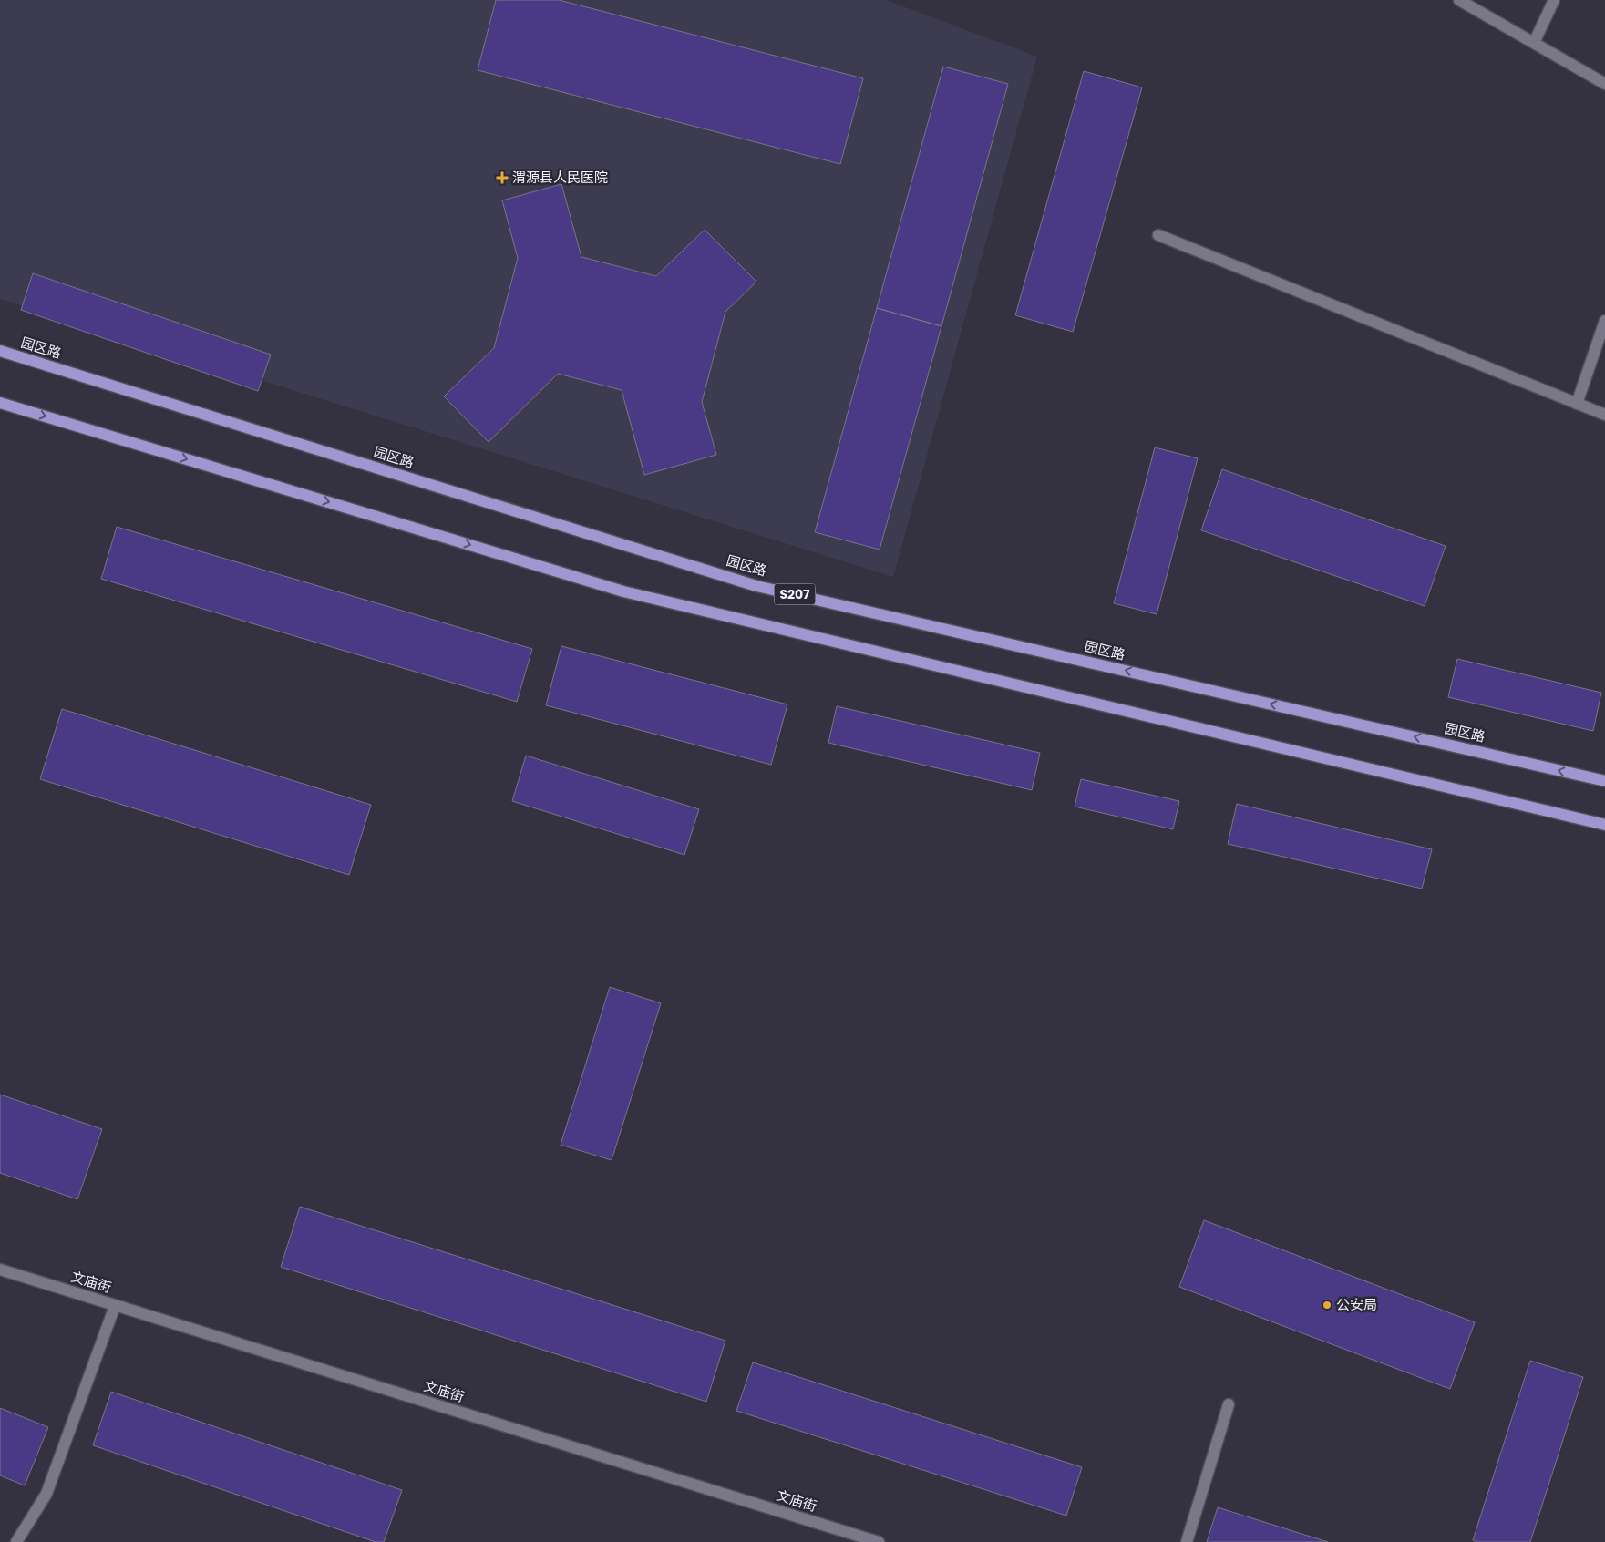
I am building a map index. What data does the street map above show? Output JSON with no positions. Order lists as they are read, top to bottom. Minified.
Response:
{"streets":{"main road":["园区路","S207","文庙街"]},"places":{"health":["渭源县人民医院"],"other":["公安局"]}}
